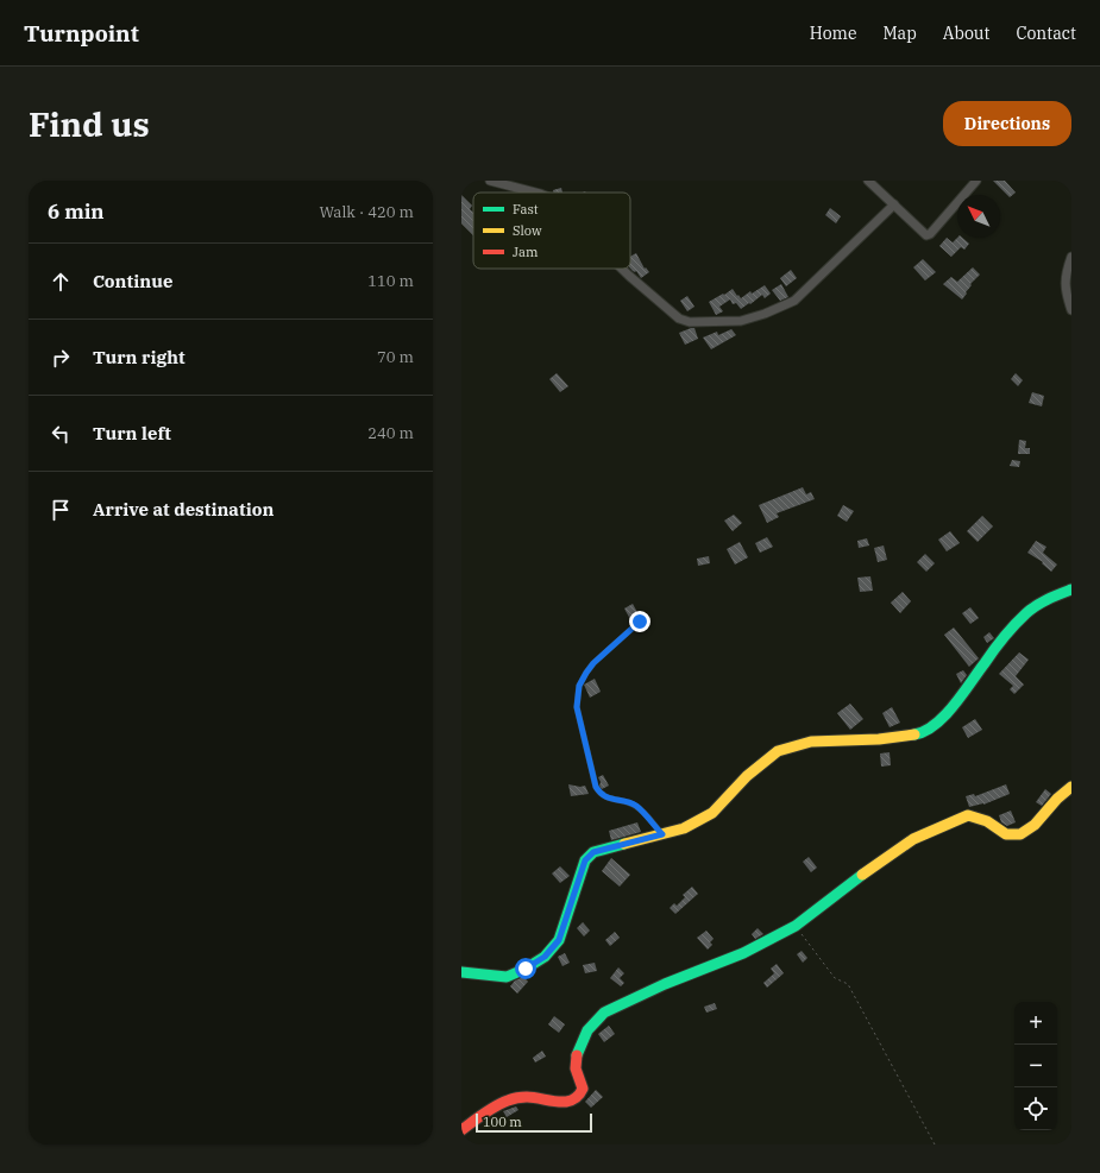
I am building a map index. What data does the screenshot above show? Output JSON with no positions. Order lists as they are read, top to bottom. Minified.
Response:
{"legend":["Fast","Slow","Jam"],"scale_bar":"100 m","north":"top left","page":{"header":"Turnpoint","nav":["Home","Map","About","Contact"],"buttons":"Directions","title":"Find us","heading":["6 min","Walk · 420 m"],"list":[["Continue","110 m"],["Turn right","70 m"],["Turn left","240 m"],"Arrive at destination"],"map_buttons":["+","−"],"scale":"100 m"}}
